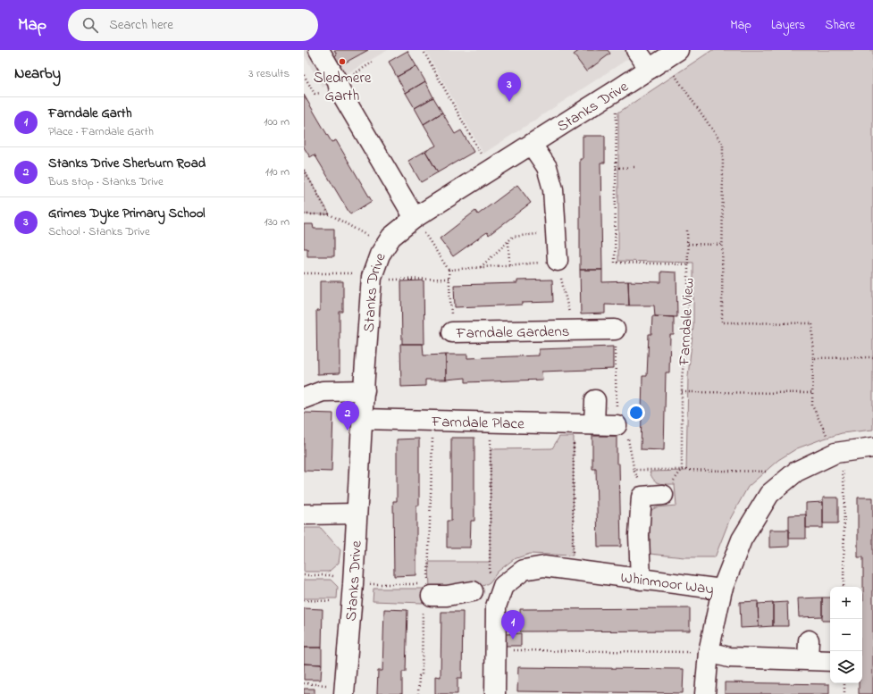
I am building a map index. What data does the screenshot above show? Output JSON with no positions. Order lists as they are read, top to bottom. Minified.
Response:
{"streets":{"street":["Stanks Drive","Farndale Gardens","Farndale Place","Whinmoor Way"],"path":["Farndale View"]},"crossings":[["Stanks Drive","Farndale View"],["Stanks Drive","Farndale Place"]],"places":["Sledmere Garth"],"page":{"header":"Map","search":"Search here","nav":["Map","Layers","Share"],"heading":["Nearby","3 results"],"pins":["3","2","1"],"list":[{"mark":"1","name":"Farndale Garth","note":"Place · Farndale Garth","value":"100 m"},{"mark":"2","name":"Stanks Drive Sherburn Road","note":"Bus stop · Stanks Drive","value":"110 m"},{"mark":"3","name":"Grimes Dyke Primary School","note":"School · Stanks Drive","value":"130 m"}],"map_buttons":["+","−"]}}
